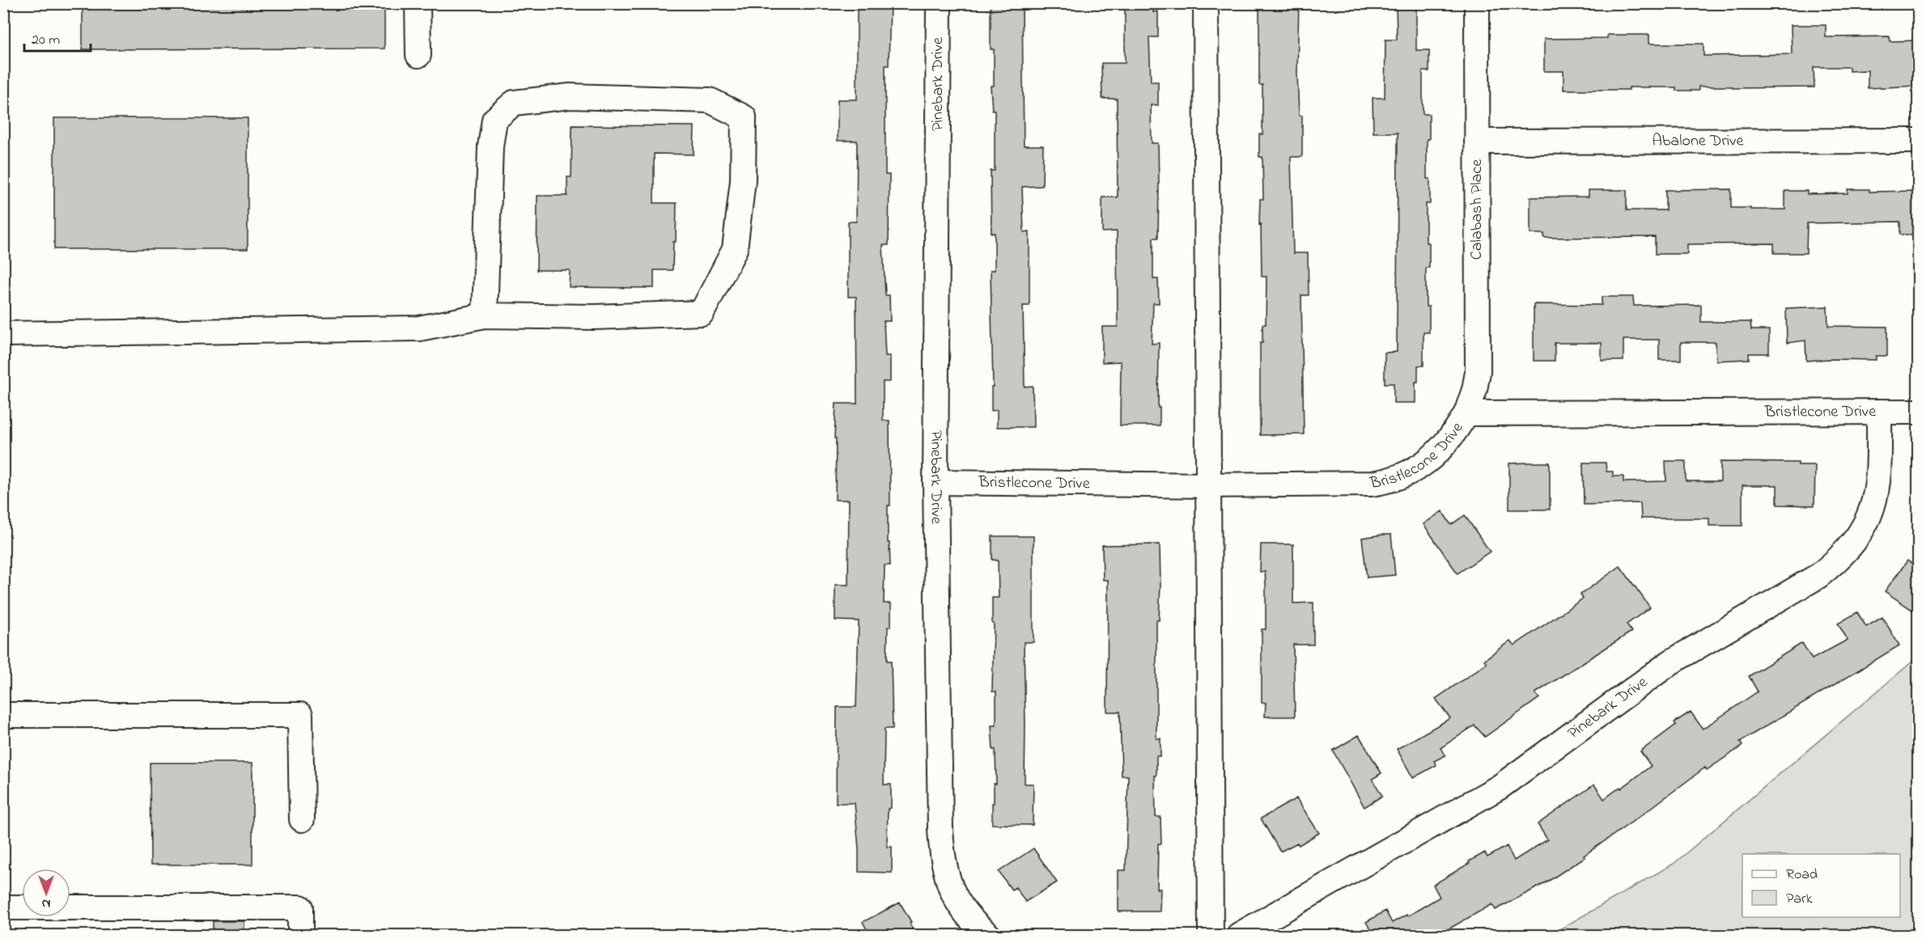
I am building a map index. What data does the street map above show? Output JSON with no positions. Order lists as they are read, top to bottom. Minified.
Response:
{"streets":{"street":["Pinebark Drive","Abalone Drive","Calabash Place","Bristlecone Drive"]},"crossings":[["Pinebark Drive","Bristlecone Drive"],["Abalone Drive","Calabash Place"],["Calabash Place","Bristlecone Drive"]],"legend":["Road","Park"],"scale_bar":"20 m","north":"bottom"}
